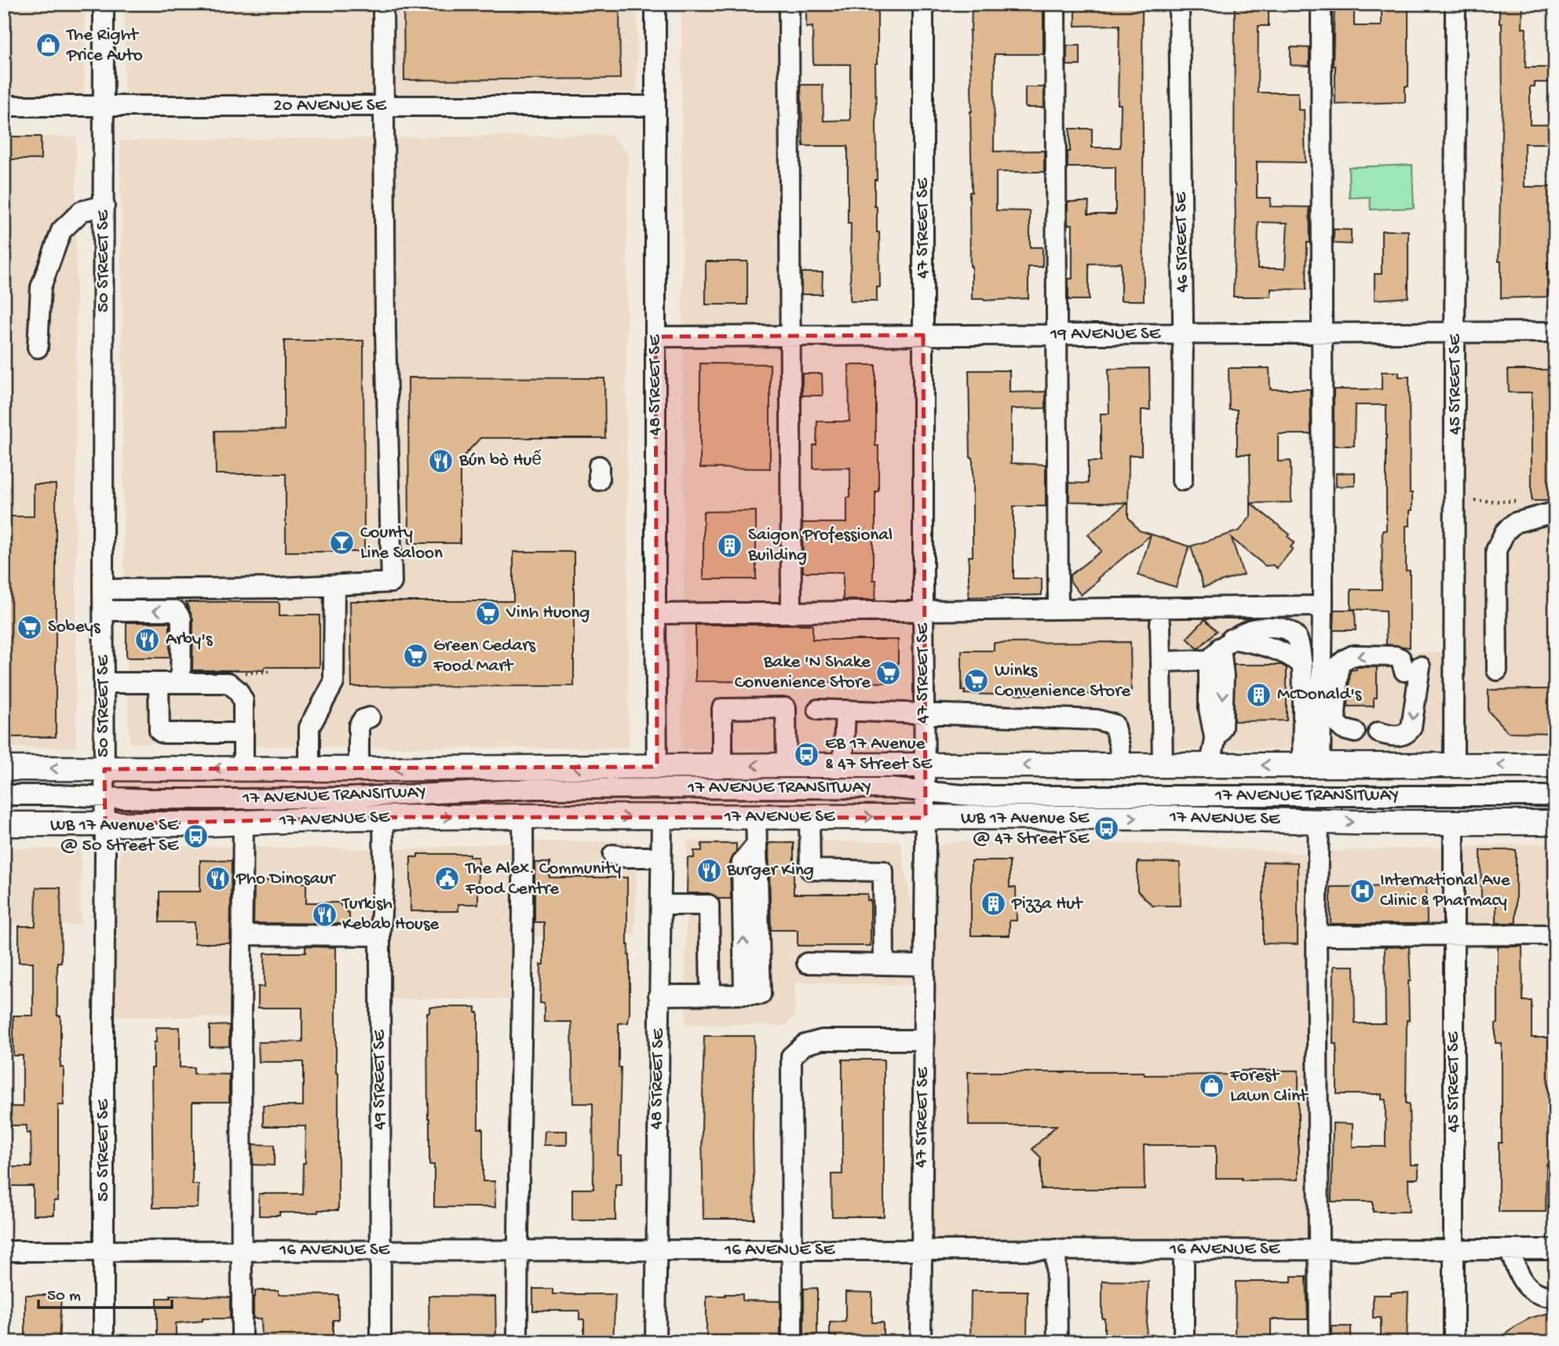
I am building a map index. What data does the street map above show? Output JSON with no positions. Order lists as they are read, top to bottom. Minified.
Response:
{"streets":{"main road":["17 AVENUE SE"],"street":["20 AVENUE SE","47 STREET SE","46 STREET SE","50 STREET SE","19 AVENUE SE","45 STREET SE","48 STREET SE","17 AVENUE TRANSITWAY","49 STREET SE","16 AVENUE SE"]},"crossings":[["20 AVENUE SE","50 STREET SE"],["20 AVENUE SE","48 STREET SE"],["47 STREET SE","19 AVENUE SE"],["47 STREET SE","17 AVENUE TRANSITWAY"],["47 STREET SE","17 AVENUE SE"],["47 STREET SE","16 AVENUE SE"],["46 STREET SE","19 AVENUE SE"],["50 STREET SE","17 AVENUE TRANSITWAY"],["50 STREET SE","17 AVENUE SE"],["50 STREET SE","16 AVENUE SE"],["19 AVENUE SE","45 STREET SE"],["19 AVENUE SE","48 STREET SE"],["45 STREET SE","17 AVENUE SE"],["45 STREET SE","16 AVENUE SE"],["48 STREET SE","17 AVENUE SE"],["48 STREET SE","16 AVENUE SE"],["17 AVENUE SE","49 STREET SE"],["49 STREET SE","16 AVENUE SE"]],"places":{"shop":["The Right Price Auto","Forest Lawn Clint"],"restaurant":["Bún bò Huế","Arby's","Burger King","Pho Dinosaur","Turkish Kebab House"],"bar":["County Line Saloon"],"building":["Saigon Professional Building","McDonald's","Pizza Hut"],"supermarket":["Vinh Huong","Sobeys","Green Cedars Food Mart","Bake 'N Shake Convenience Store","Winks Convenience Store"],"bus stop":["EB 17 Avenue & 47 Street SE","WB 17 Avenue SE @ 47 Street SE","WB 17 Avenue SE @ 50 Street SE"],"public building":["The Alex. Community Food Centre"],"hospital":["International Ave Clinic & Pharmacy"]},"scale_bar":"50 m"}
